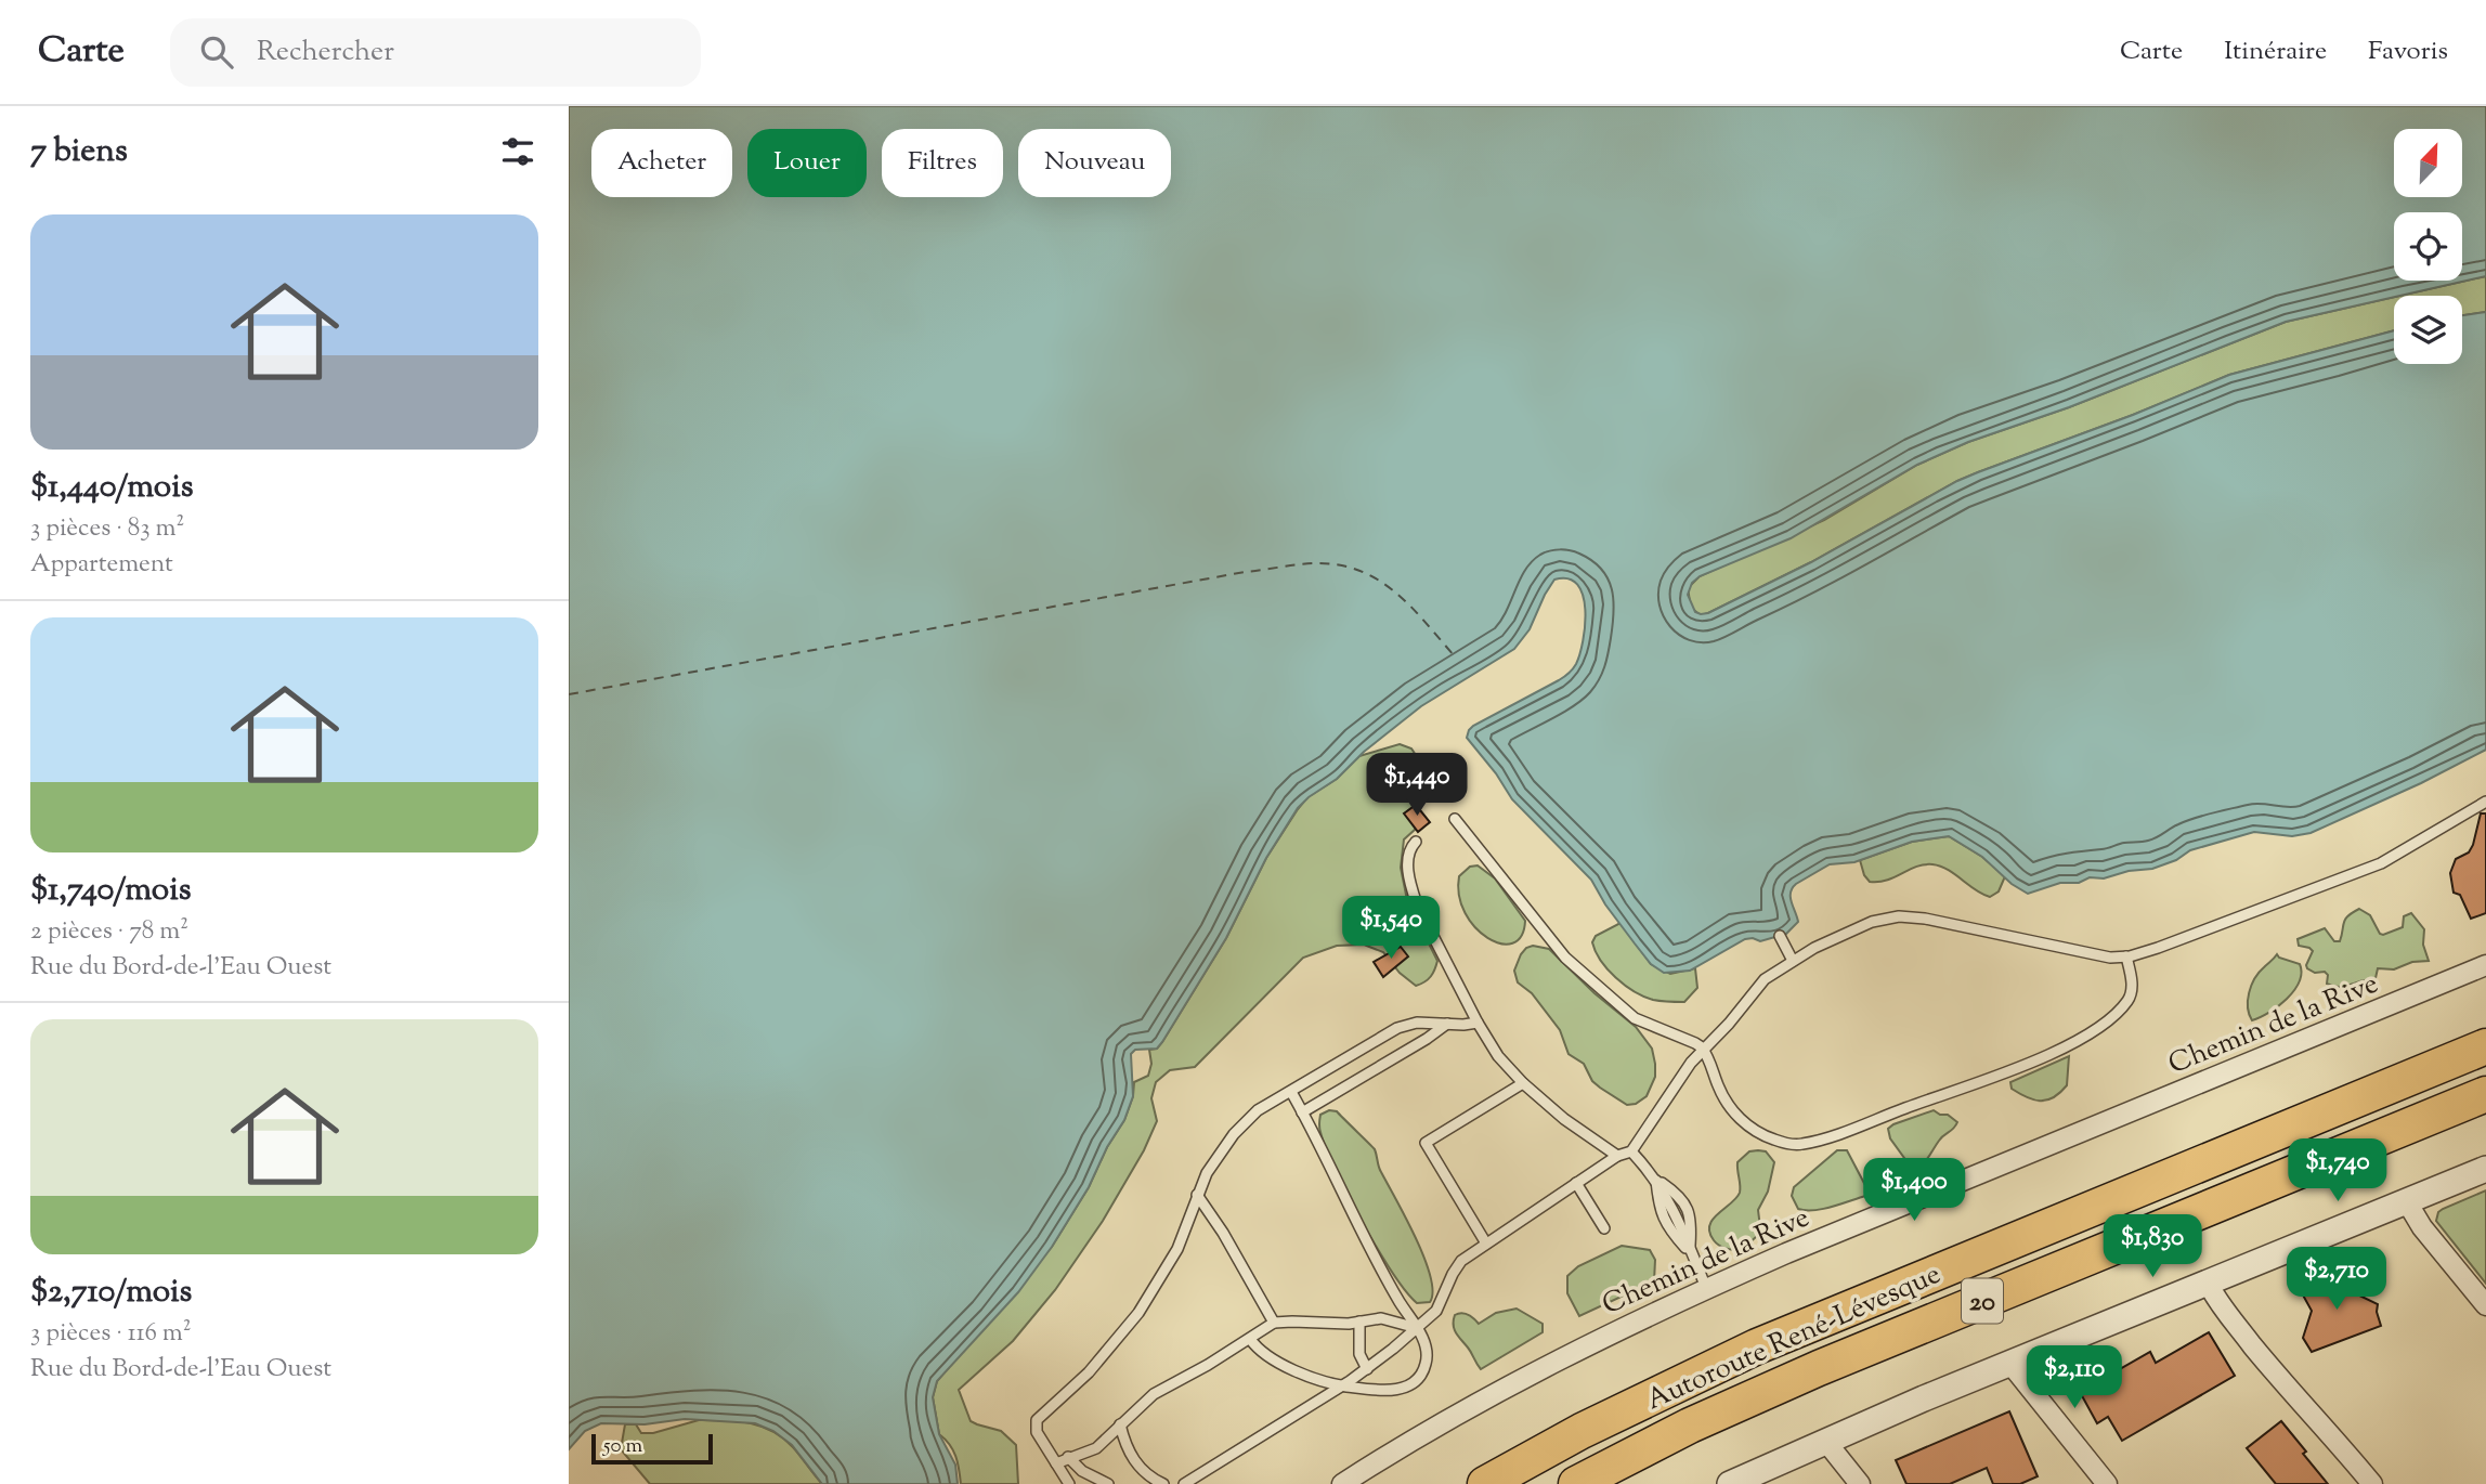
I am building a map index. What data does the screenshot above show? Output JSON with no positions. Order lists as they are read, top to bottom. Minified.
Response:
{"streets":{"highway":["20","Autoroute René-Lévesque"],"street":["Chemin de la Rive"]},"scale_bar":"50 m","north":"top right","page":{"header":"Carte","search":"Rechercher","nav":["Carte","Itinéraire","Favoris"],"heading":"7 biens","chip":["Acheter","Louer","Filtres","Nouveau"],"list":[{"name":"$1,440/mois","note":"3 pièces · 83 m² · Appartement"},{"name":"$1,740/mois","note":"2 pièces · 78 m² · Rue du Bord-de-l'Eau Ouest"},{"name":"$2,710/mois","note":"3 pièces · 116 m² · Rue du Bord-de-l'Eau Ouest"}],"price":["$1,440","$1,540","$1,740","$1,400","$1,830","$2,710","$2,110"],"scale":"50 m"}}
